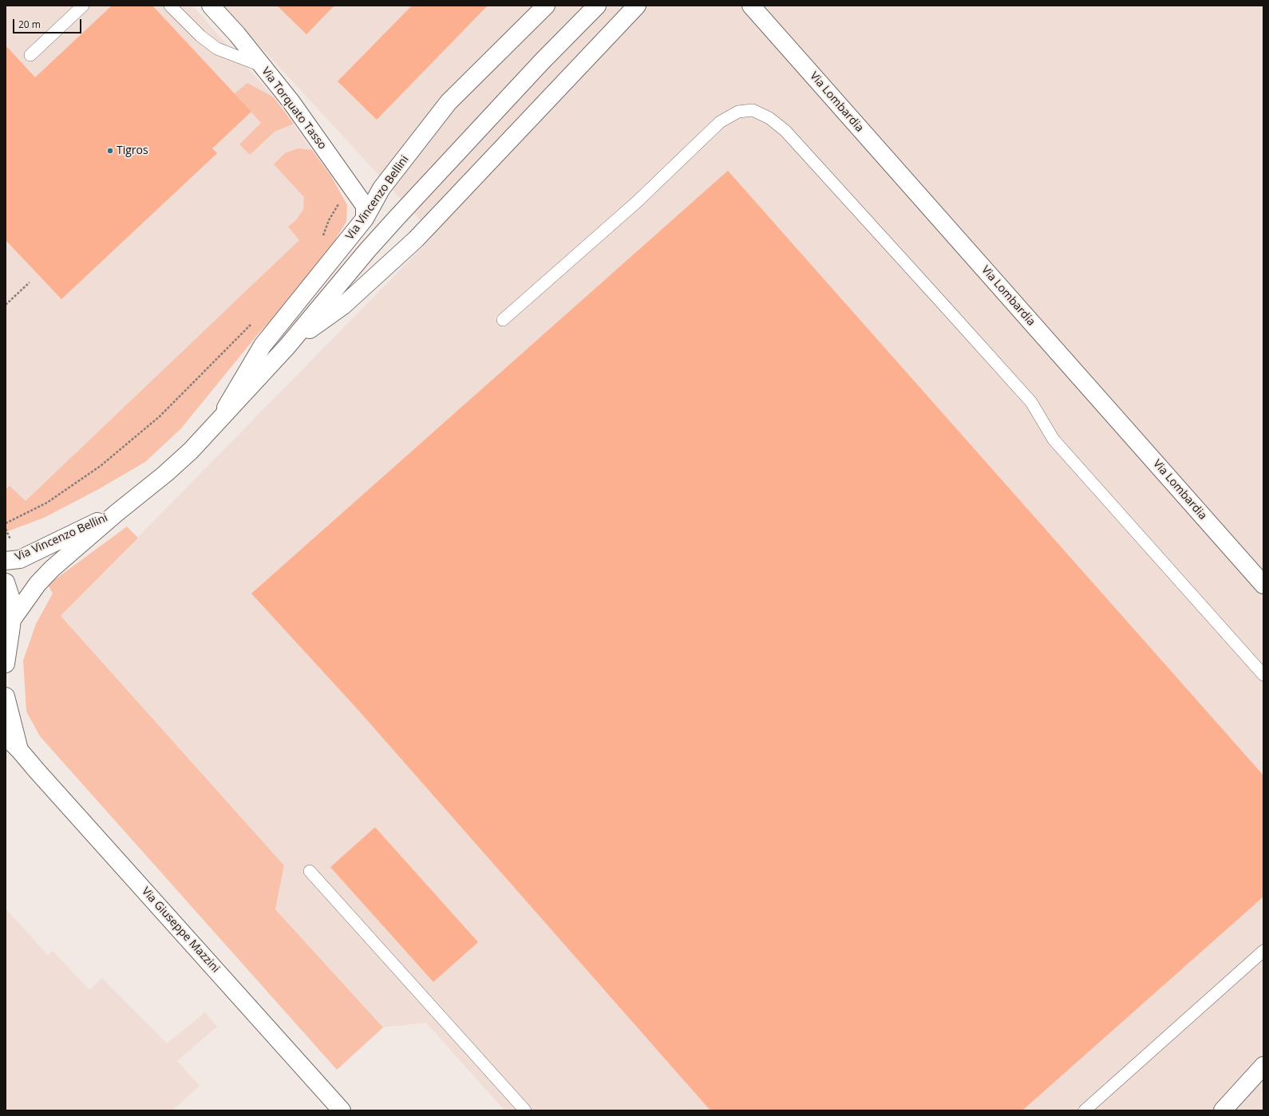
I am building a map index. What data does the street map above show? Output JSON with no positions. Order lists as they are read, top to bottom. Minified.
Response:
{"streets":{"street":["Via Lombardia","Via Torquato Tasso","Via Vincenzo Bellini","Via Giuseppe Mazzini"]},"crossings":[["Via Torquato Tasso","Via Vincenzo Bellini"]],"places":["Tigros"],"scale_bar":"20 m"}
